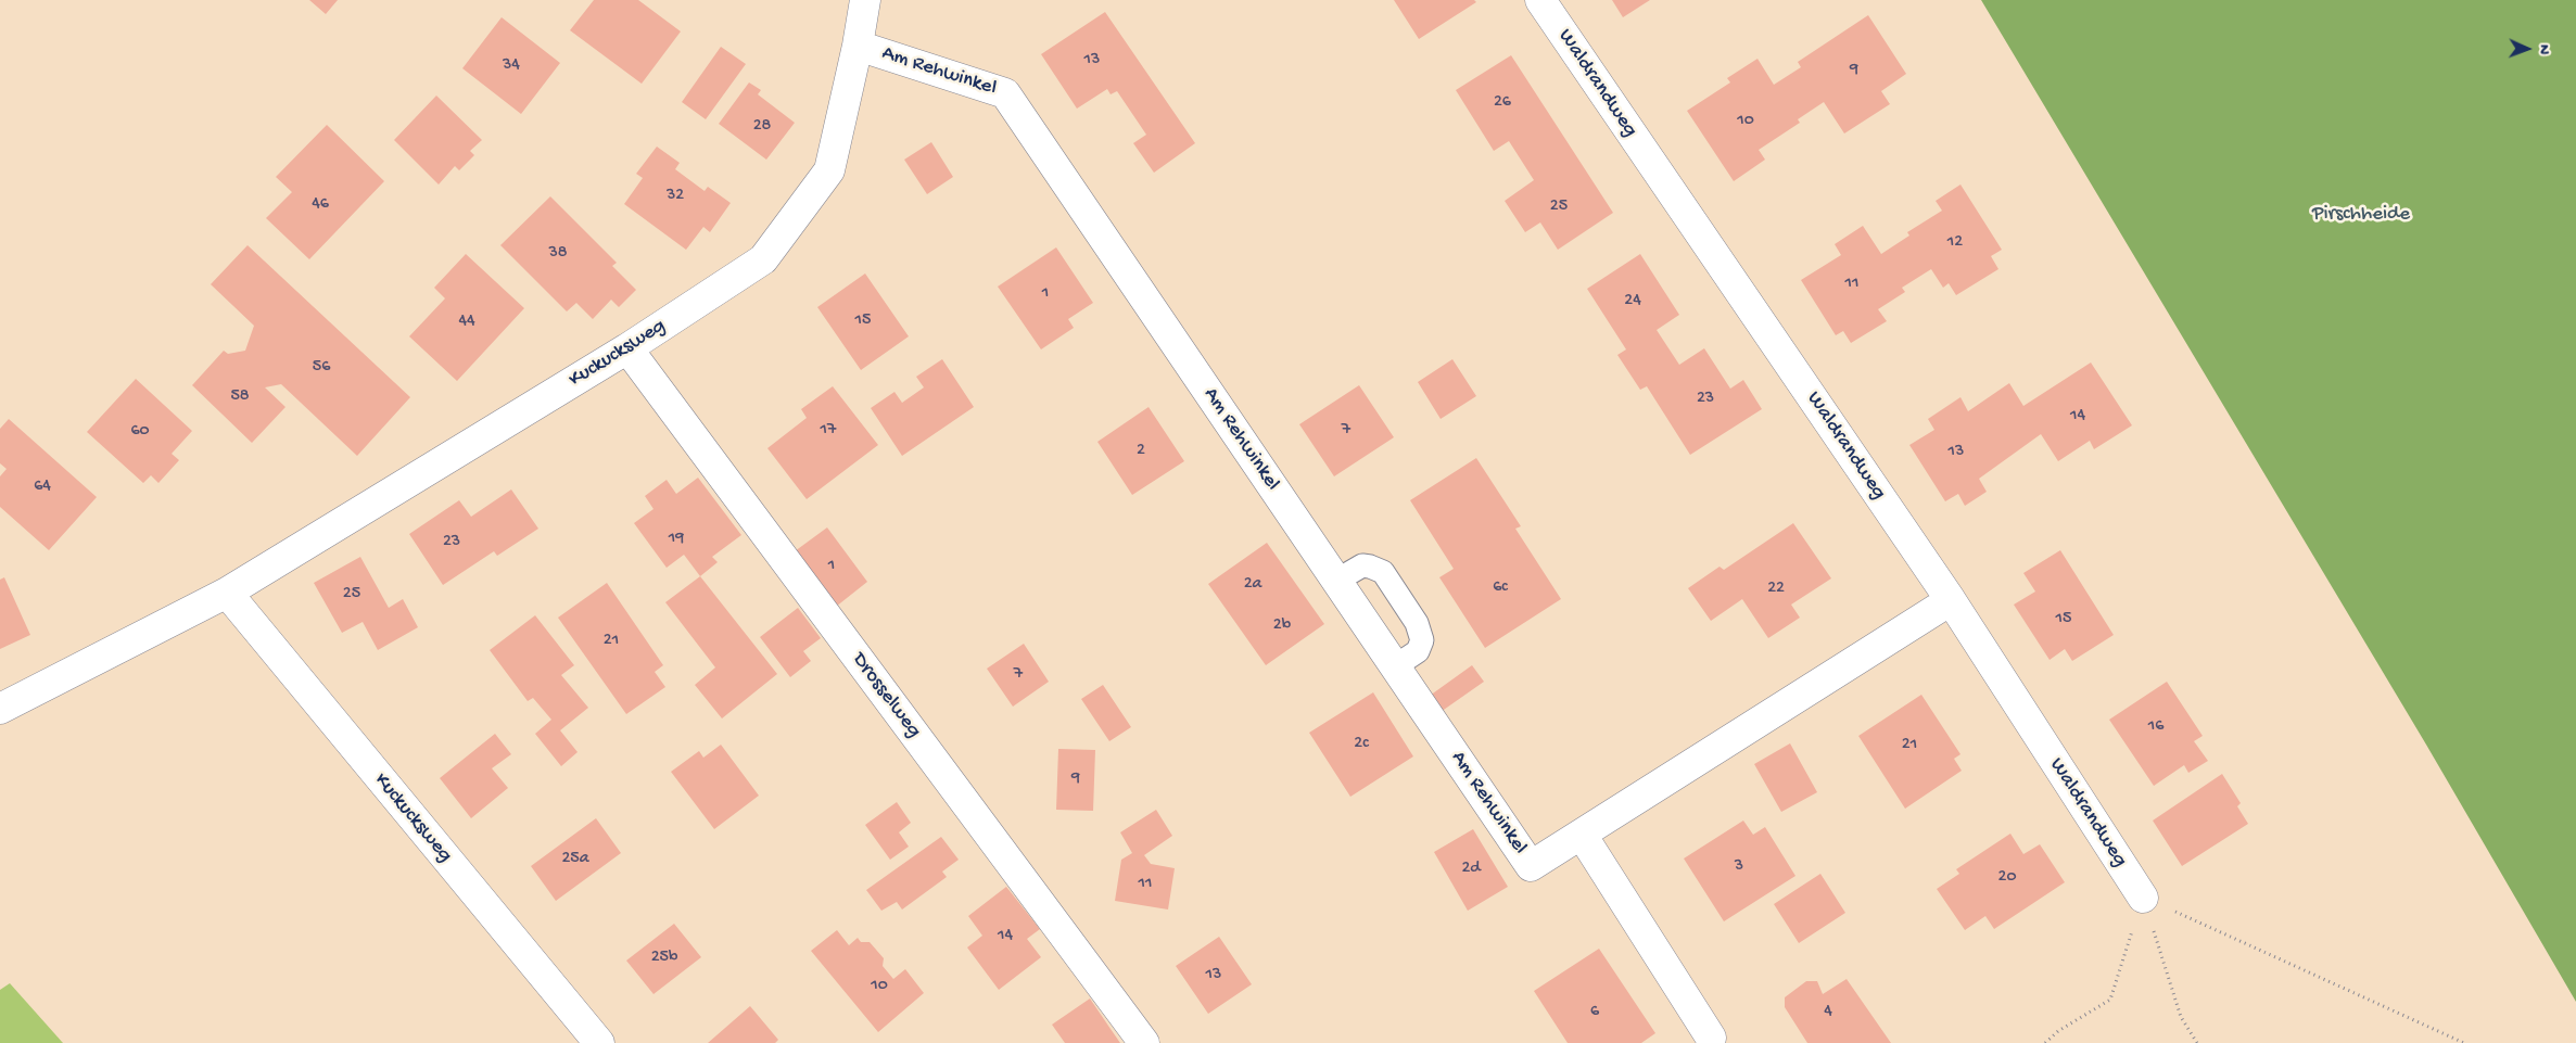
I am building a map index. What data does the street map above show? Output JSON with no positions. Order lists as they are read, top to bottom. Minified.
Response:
{"streets":{"street":["Am Rehwinkel","Waldrandweg","Kuckucksweg","Drosselweg"]},"crossings":[["Am Rehwinkel","Waldrandweg"],["Am Rehwinkel","Kuckucksweg"],["Kuckucksweg","Drosselweg"]],"parks":["Pirschheide"],"house_numbers":["13","34","9","26","10","28","32","46","25","12","38","11","1","24","15","44","56","58","23","14","17","7","60","2","13","64","19","23","1","2a","6c","22","25","15","2b","21","7","16","2c","21","9","25a","3","2d","20","11","14","25b","13","10","6","4"],"north":"right"}
